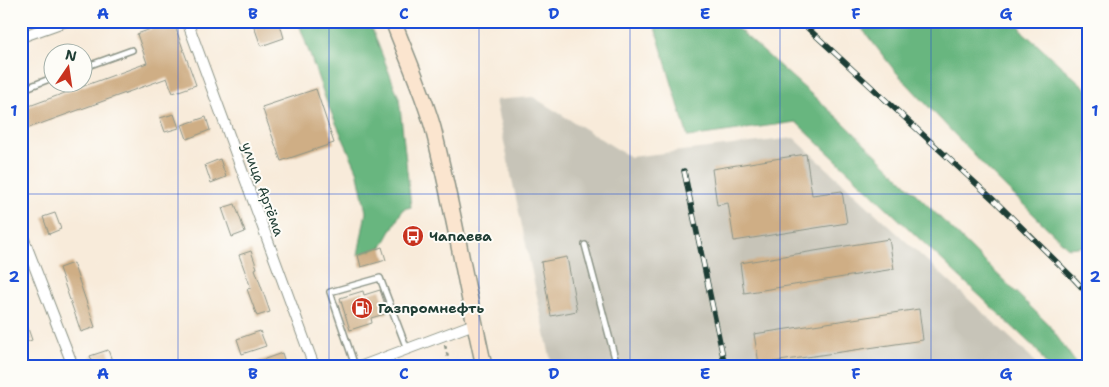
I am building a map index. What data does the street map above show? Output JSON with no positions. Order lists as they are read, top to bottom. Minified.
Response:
{"streets":{"street":["улица Артёма"]},"places":{"bus stop":["Чапаева"],"fuel station":["Газпромнефть"]},"north":"top","grid":{"columns":["A","B","C","D","E","F","G"],"rows":["1","2"]}}
